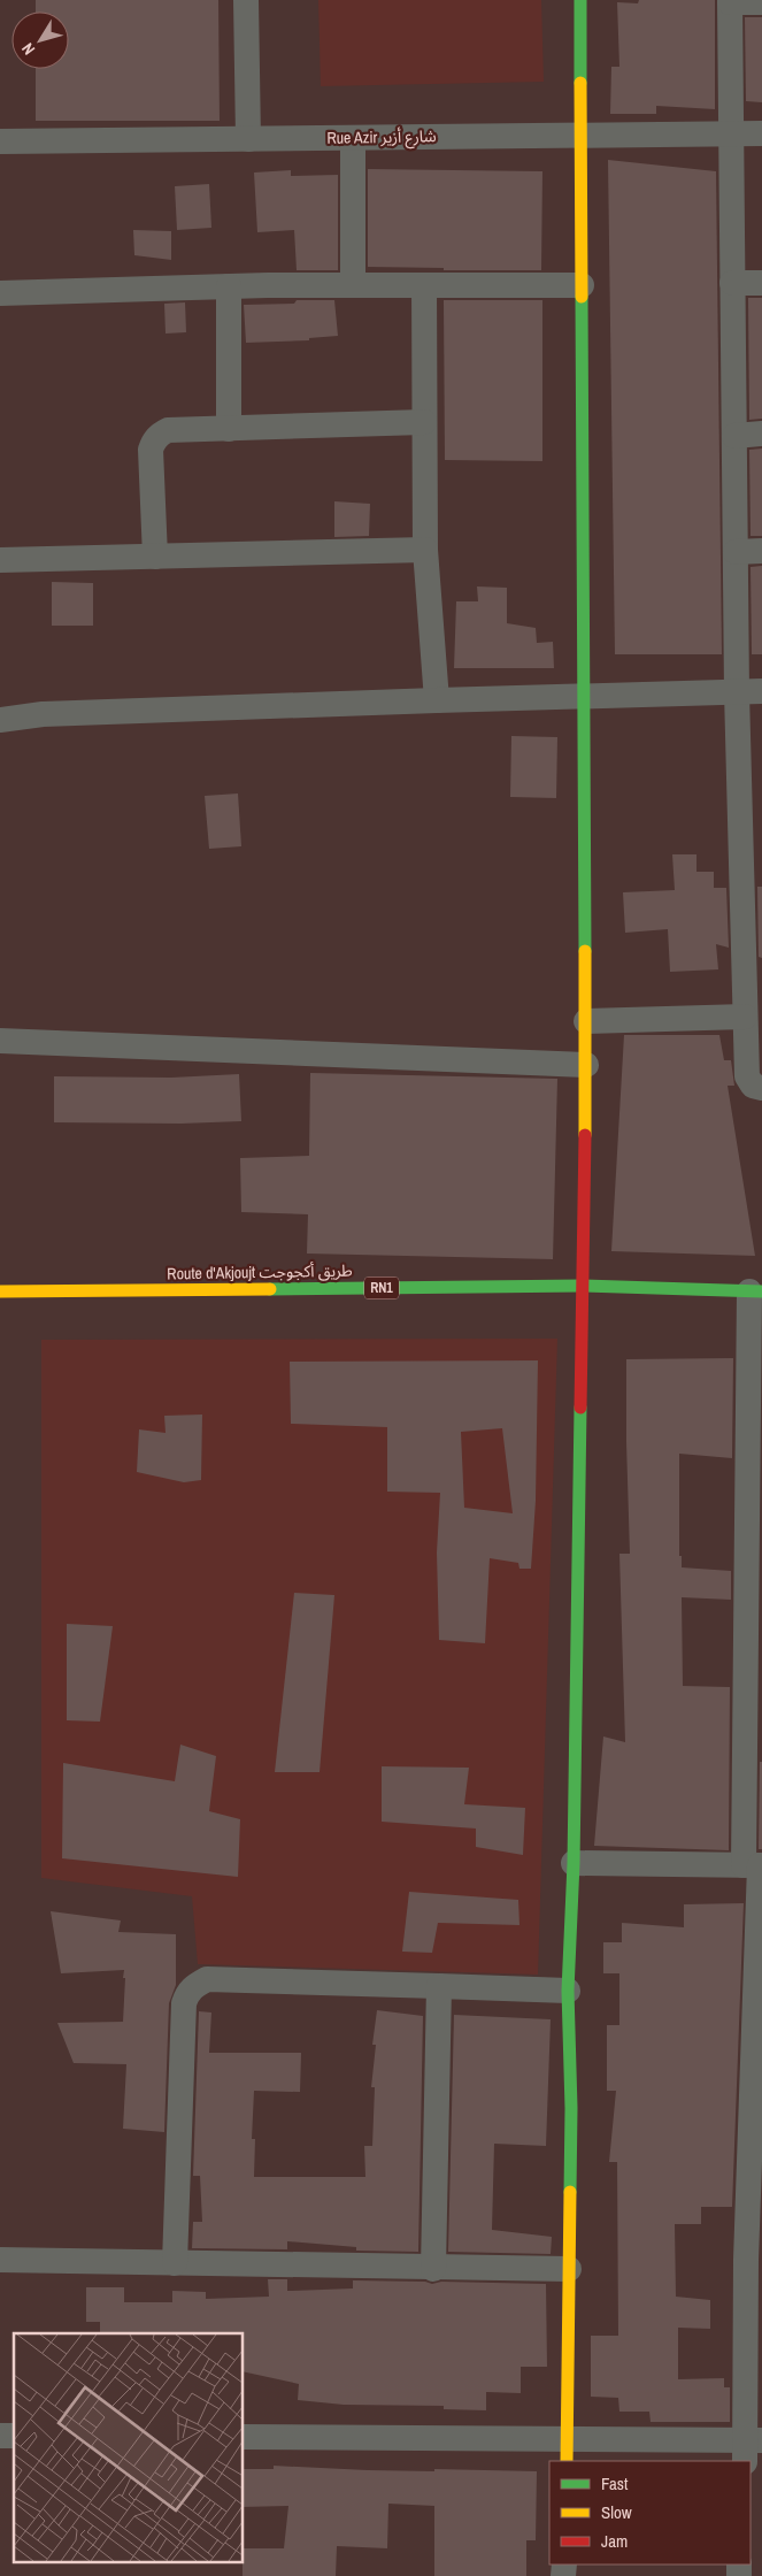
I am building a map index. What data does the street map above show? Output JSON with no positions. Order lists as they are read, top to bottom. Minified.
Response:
{"streets":{"main road":["Route d'Akjoujt طريق أكجوجت","RN1"],"street":["Rue Azir شارع أزير"]},"legend":["Fast","Slow","Jam"],"north":"bottom left"}
